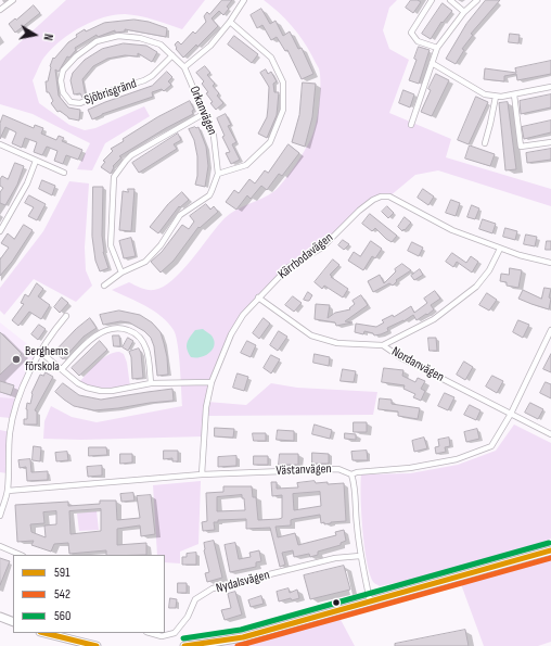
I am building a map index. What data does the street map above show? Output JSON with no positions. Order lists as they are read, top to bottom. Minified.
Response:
{"streets":{"street":["Sjöbrisgränd","Orkanvägen","Kärrbodavägen","Nordanvägen","Västanvägen","Nydalsvägen"]},"crossings":[["Sjöbrisgränd","Orkanvägen"],["Kärrbodavägen","Nordanvägen"],["Kärrbodavägen","Västanvägen"],["Nordanvägen","Västanvägen"]],"places":["Berghems förskola"],"lines":["transit line 560","transit line 591","transit line 542"],"legend":["591","542","560"],"north":"right"}
